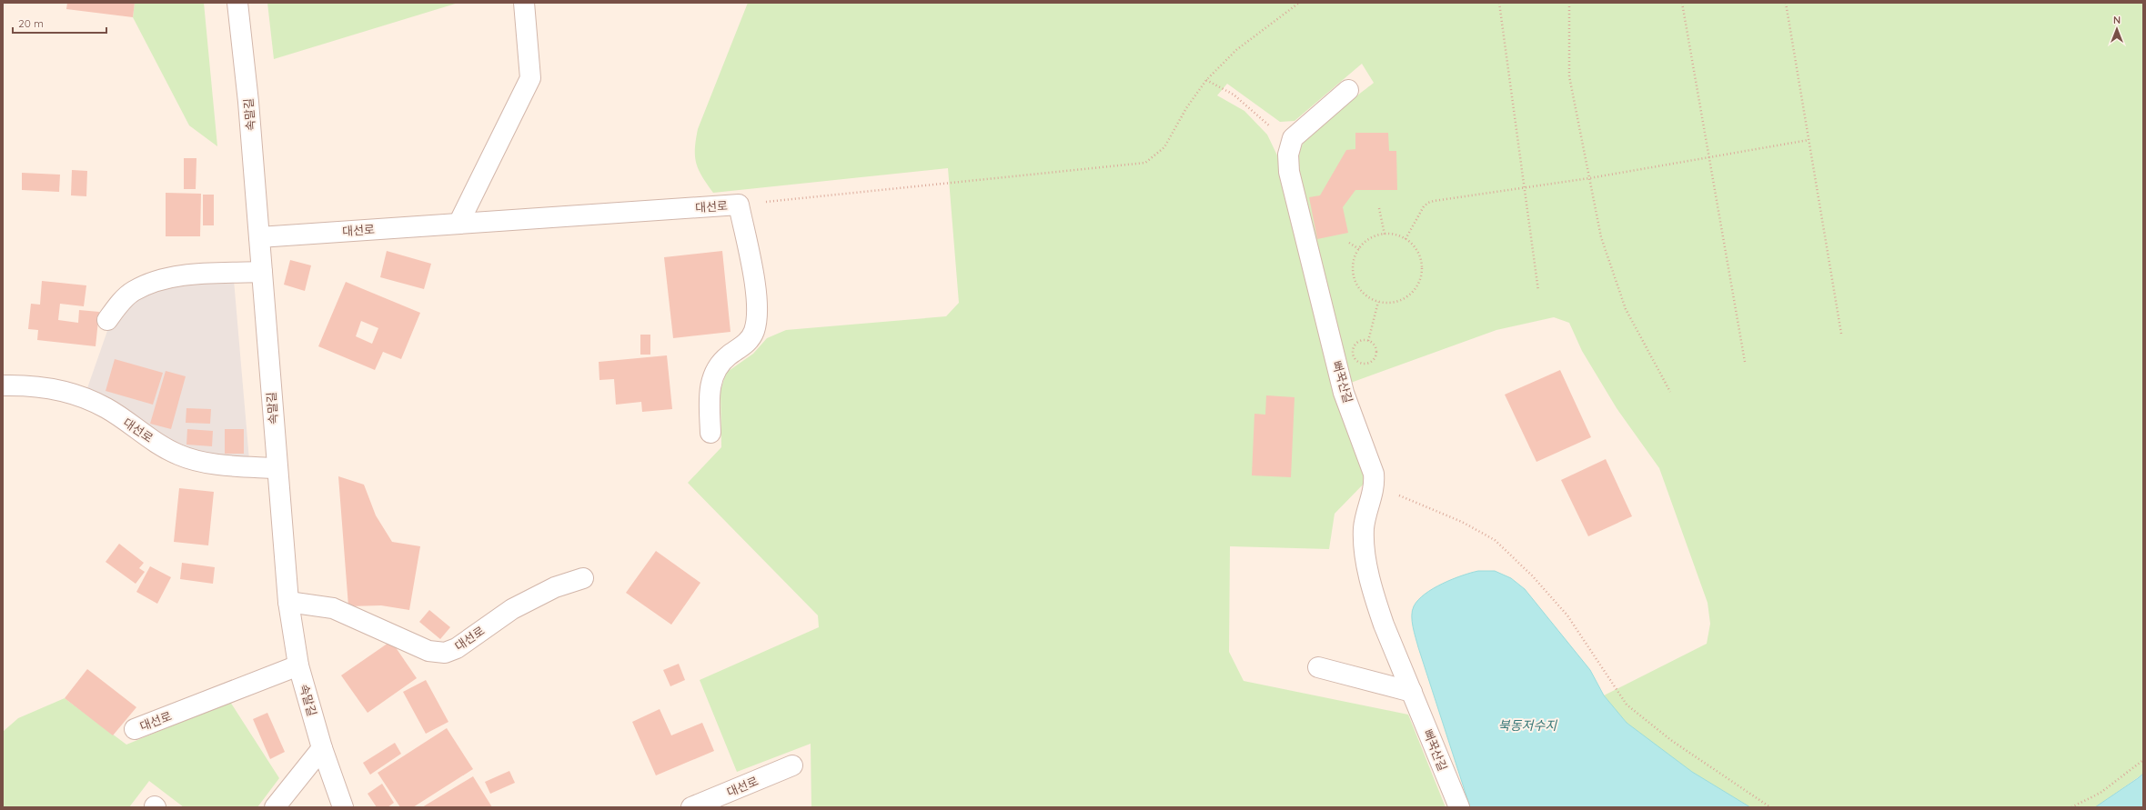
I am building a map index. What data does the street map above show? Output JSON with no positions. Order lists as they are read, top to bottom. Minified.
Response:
{"streets":{"street":["속말길","대선로","뻐꾹산길"]},"crossings":[["속말길","대선로"]],"water":["북동저수지"],"scale_bar":"20 m","north":"top"}
